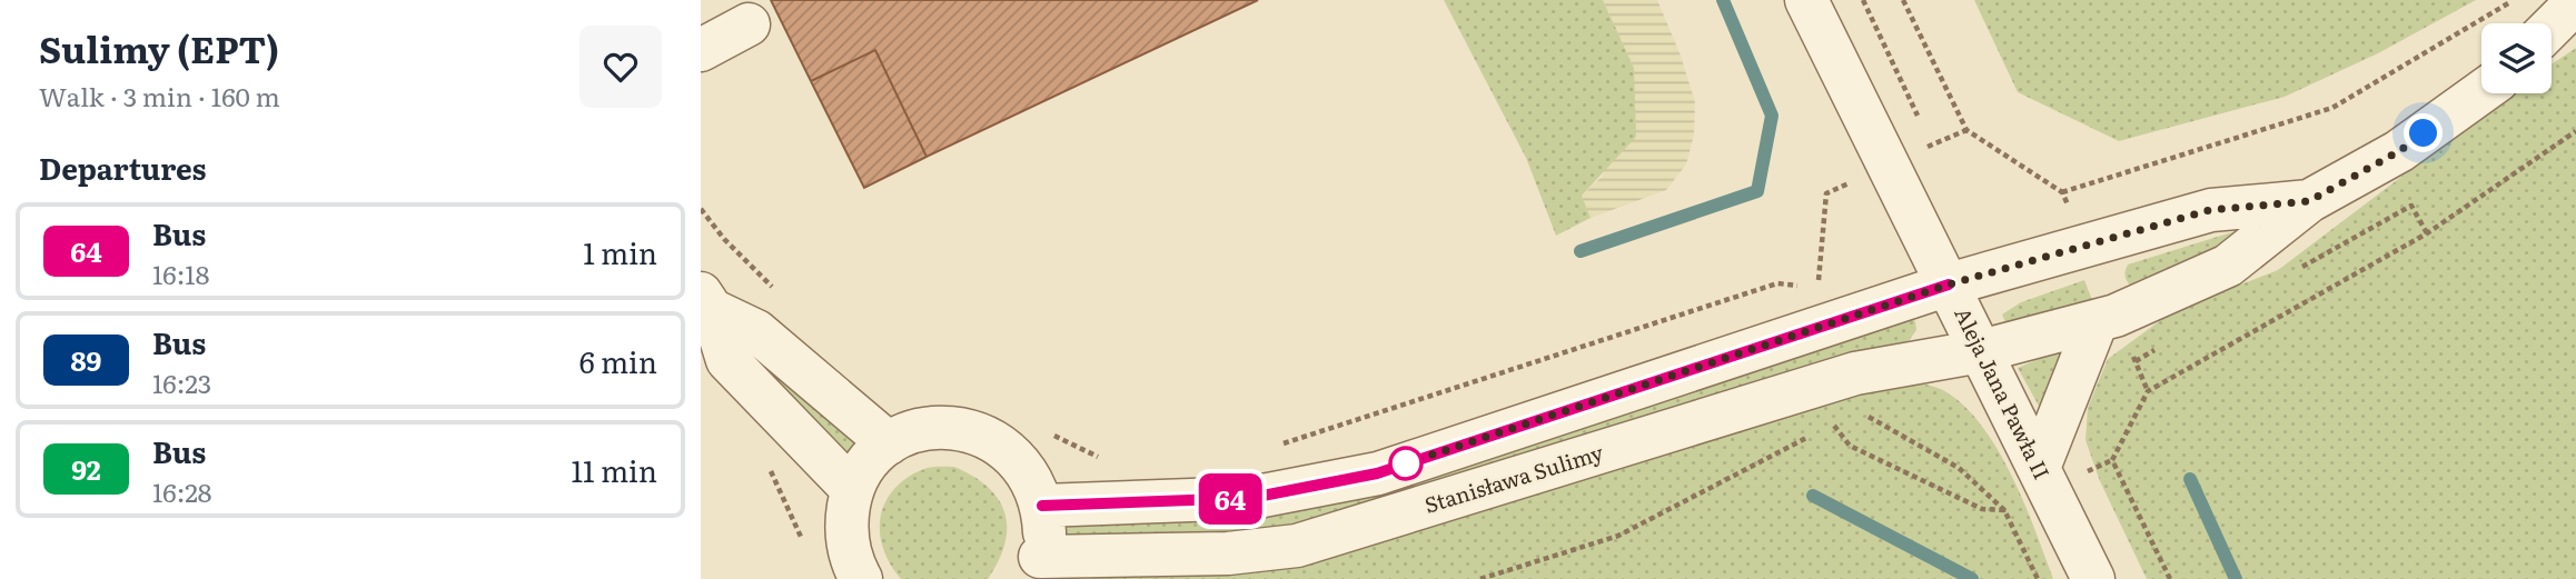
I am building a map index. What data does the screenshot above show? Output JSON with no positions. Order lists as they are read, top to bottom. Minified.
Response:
{"streets":{"street":["Aleja Jana Pawła II","Stanisława Sulimy"]},"crossings":[["Aleja Jana Pawła II","Stanisława Sulimy"]],"lines":["bus line 64"],"page":{"heading":[["Sulimy (EPT)","Walk · 3 min · 160 m"],"Departures"],"on_map":"64","list":[{"mark":"64","name":"Bus","note":"16:18","value":"1 min"},{"mark":"89","name":"Bus","note":"16:23","value":"6 min"},{"mark":"92","name":"Bus","note":"16:28","value":"11 min"}]}}
